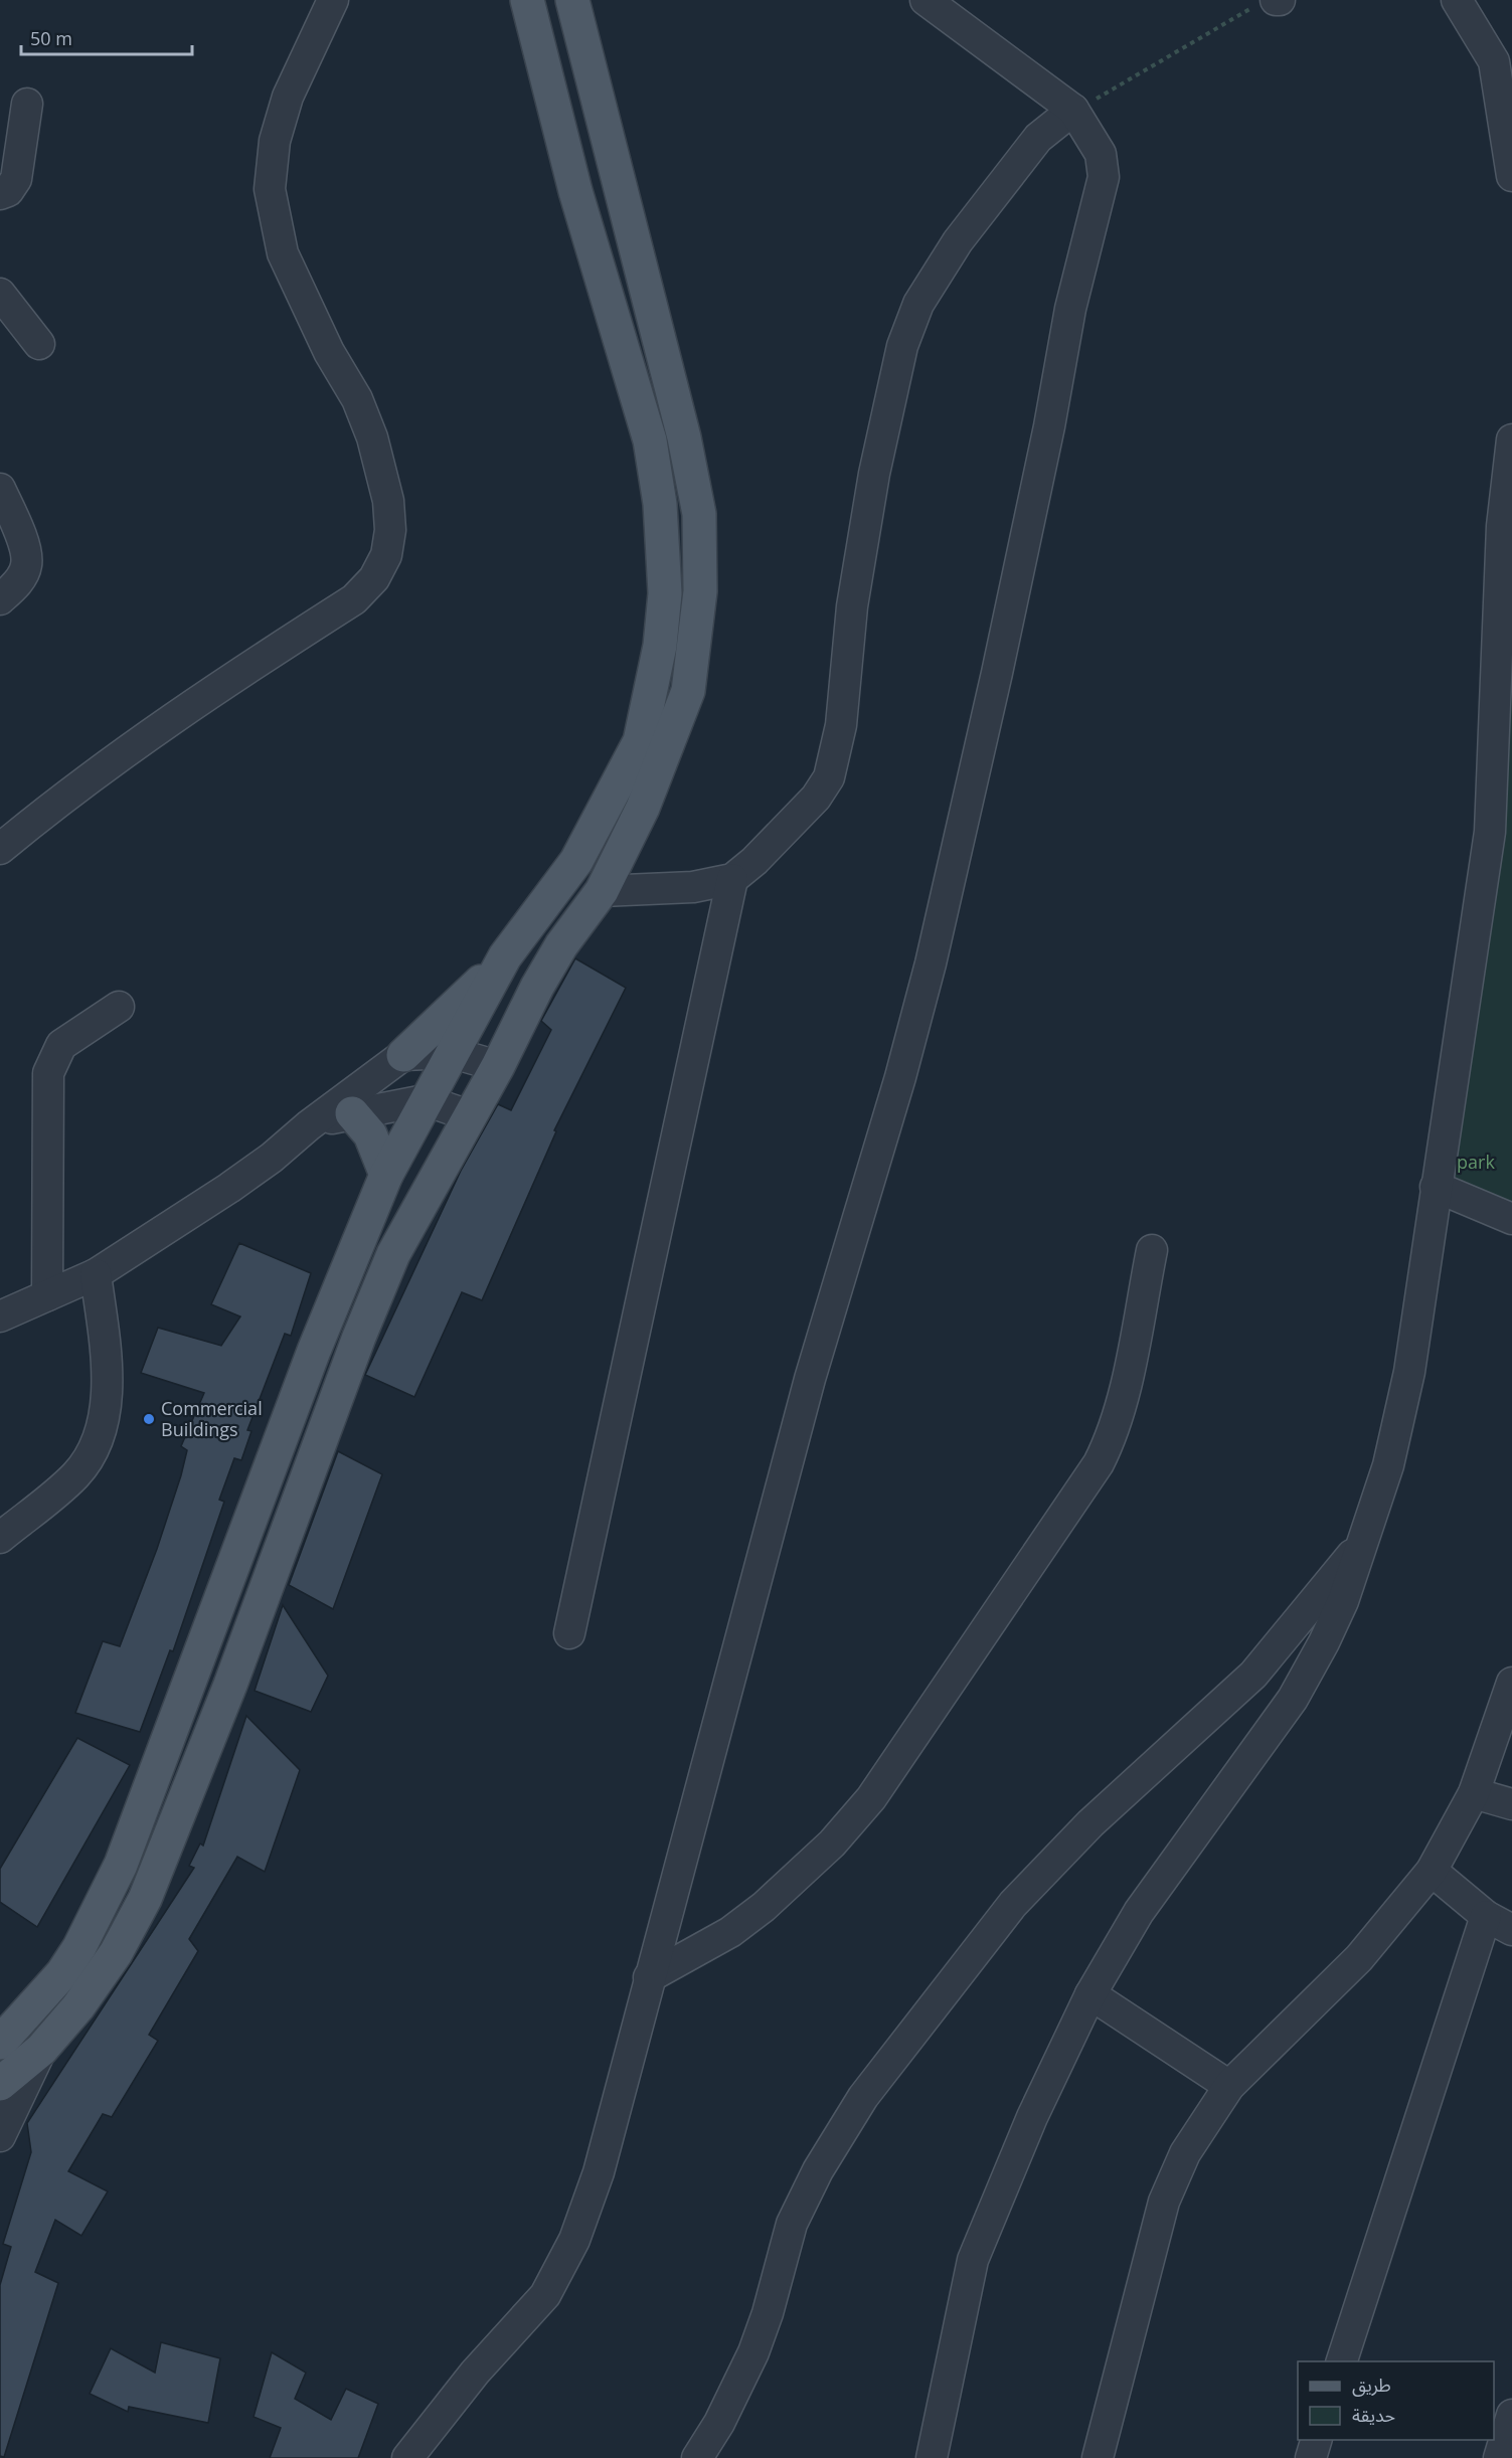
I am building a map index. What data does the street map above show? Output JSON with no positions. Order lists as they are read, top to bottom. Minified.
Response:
{"parks":["park"],"places":["Commercial Buildings"],"legend":["طريق","حديقة"],"scale_bar":"50 m"}
